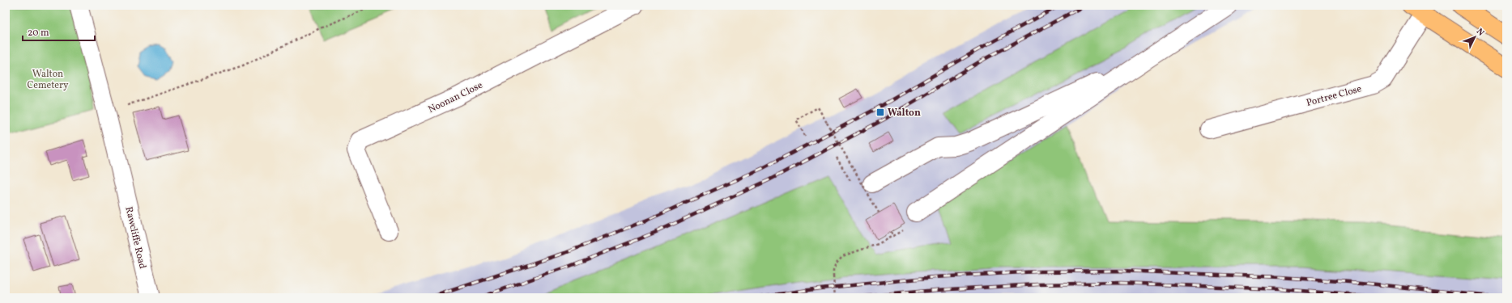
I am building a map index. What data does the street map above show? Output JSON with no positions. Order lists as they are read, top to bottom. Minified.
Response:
{"streets":{"street":["Portree Close","Noonan Close","Rawcliffe Road"]},"parks":["Walton Cemetery"],"places":{"transit":["Walton"]},"scale_bar":"20 m","north":"top right"}
